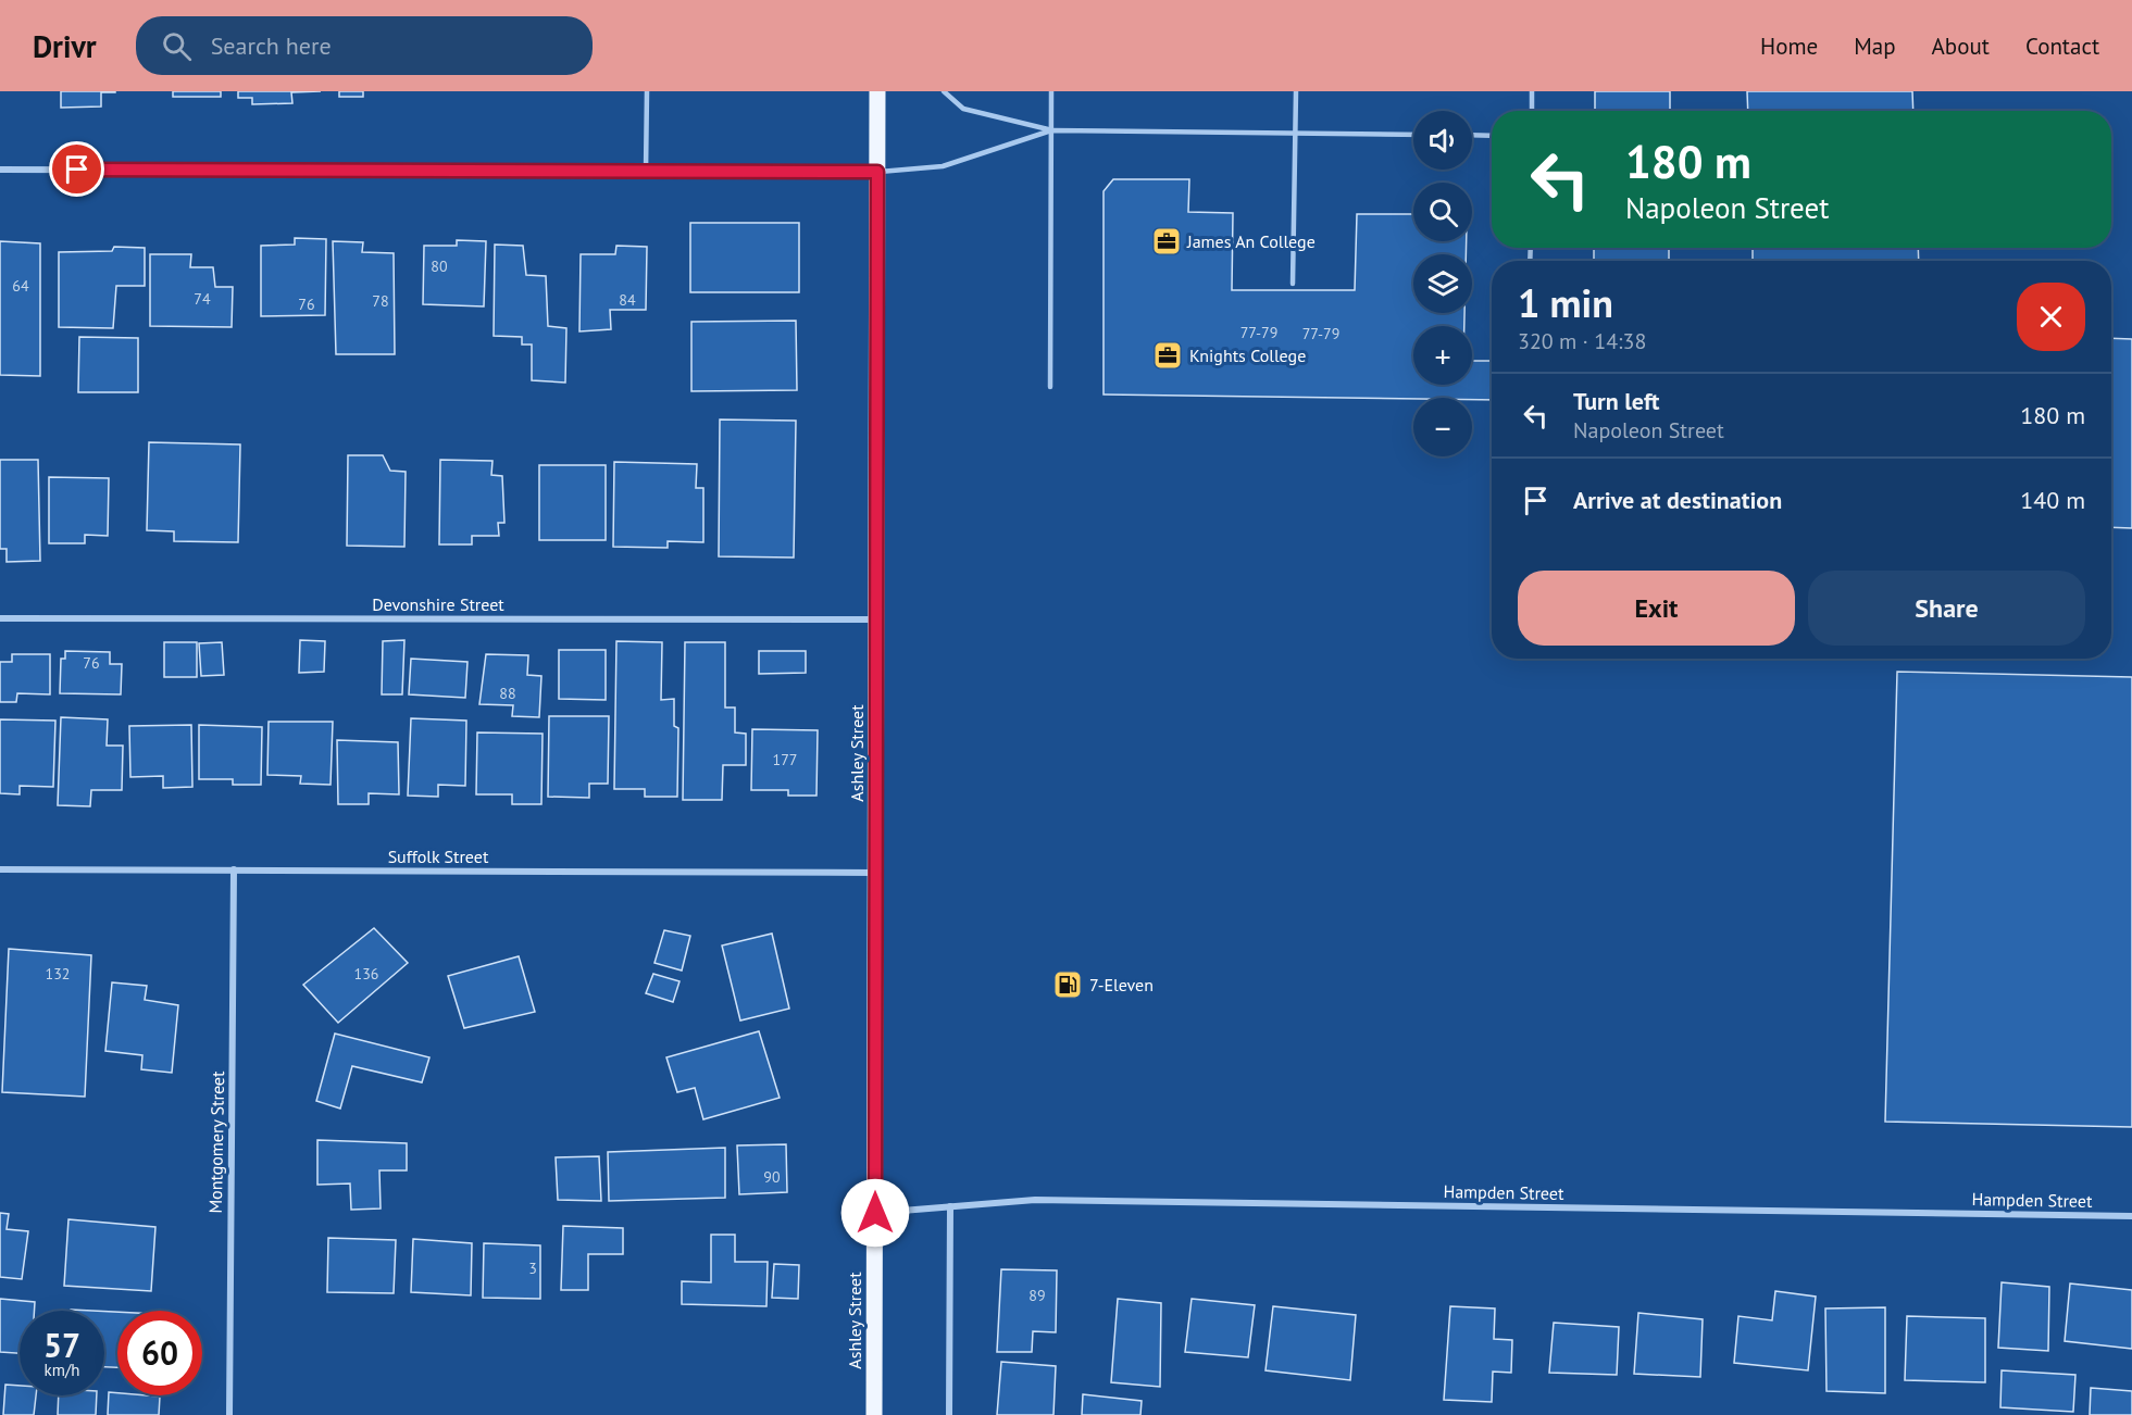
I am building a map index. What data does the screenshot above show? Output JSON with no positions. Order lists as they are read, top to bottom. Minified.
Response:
{"streets":{"main road":["Ashley Street"],"street":["Devonshire Street","Suffolk Street","Montgomery Street","Hampden Street"]},"crossings":[["Devonshire Street","Ashley Street"],["Ashley Street","Suffolk Street"],["Ashley Street","Hampden Street"],["Suffolk Street","Montgomery Street"]],"places":{"office":["James An College","Knights College"],"fuel station":["7-Eleven"]},"house_numbers":["80","64","74","84","78","76","77-79","77-79","76","88","177","132","136","90","3","89"],"page":{"header":"Drivr","search":"Search here","nav":["Home","Map","About","Contact"],"map_buttons":["+","−"],"turn":["180 m","Napoleon Street"],"heading":["1 min","320 m · 14:38"],"list":[{"name":"Turn left","note":"Napoleon Street","value":"180 m"},{"name":"Arrive at destination","value":"140 m"}],"buttons":["Exit","Share"],"speed":"57 km/h","limit":"60"}}
